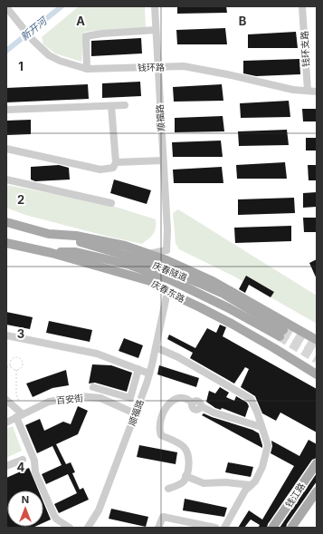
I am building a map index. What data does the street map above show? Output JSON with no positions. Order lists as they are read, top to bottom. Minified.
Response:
{"streets":{"main road":["庆春隧道","庆春东路","钱江路"],"street":["钱环支路","钱环路","顺福路","百安街"]},"crossings":[["钱环支路","钱环路"],["钱环路","顺福路"],["顺福路","庆春东路"],["顺福路","百安街"],["庆春隧道","庆春东路"]],"water":["新开河"],"north":"top","grid":{"columns":["A","B"],"rows":["1","2","3","4"]}}
